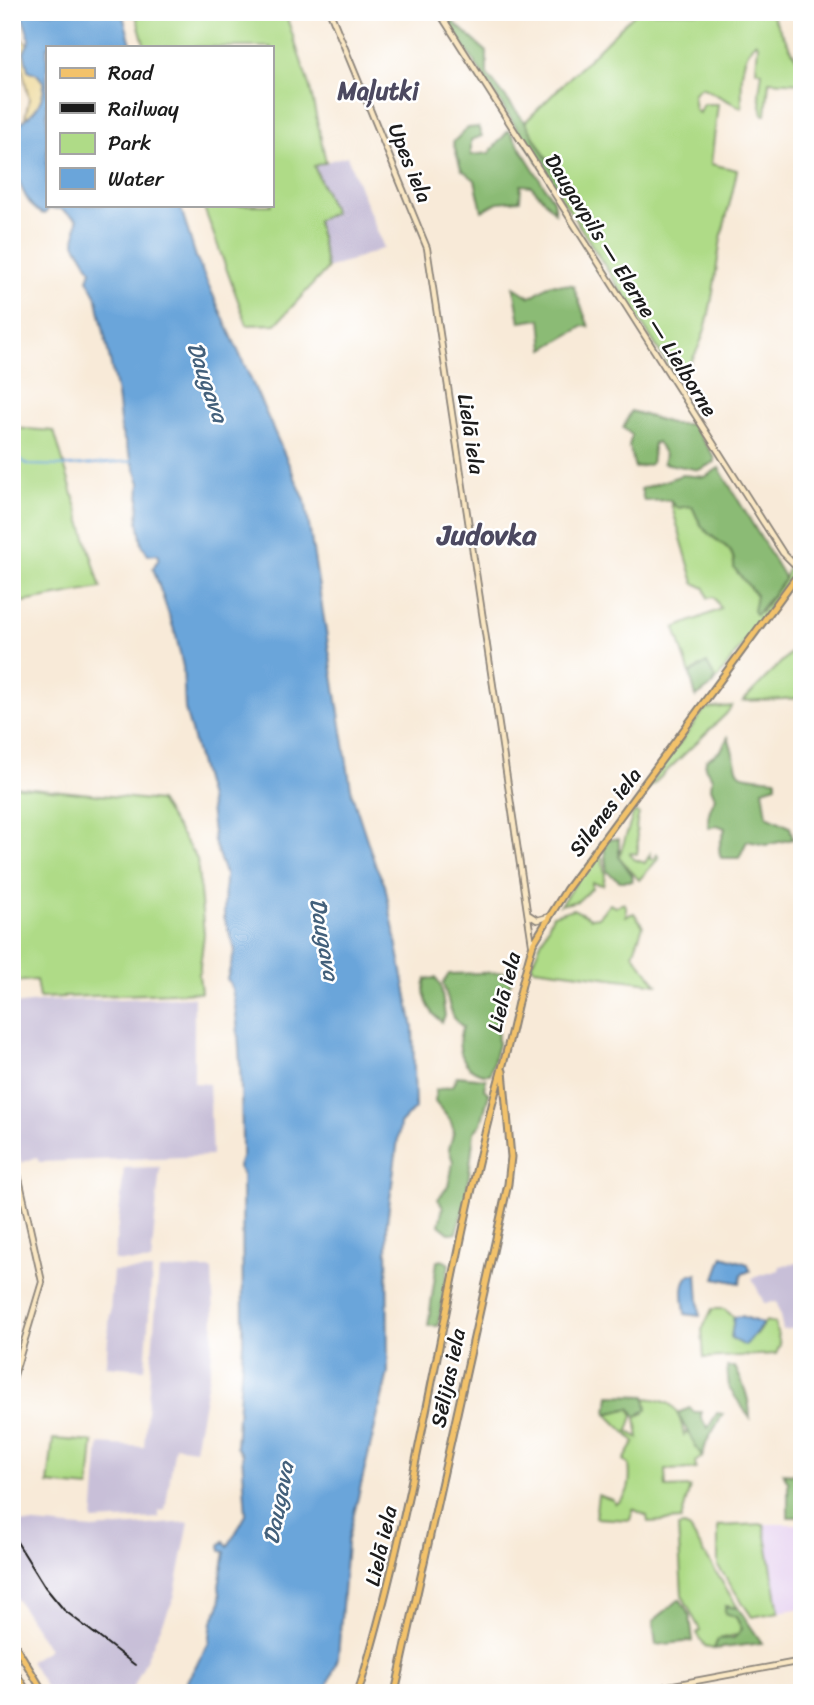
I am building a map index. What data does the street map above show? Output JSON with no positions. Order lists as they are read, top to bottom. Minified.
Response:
{"streets":{"main road":["Lielā iela","Silenes iela","Sēlijas iela"],"street":["Upes iela","Daugavpils — Elerne — Lielborne"]},"crossings":[["Upes iela","Lielā iela"],["Daugavpils — Elerne — Lielborne","Silenes iela"],["Lielā iela","Silenes iela"],["Lielā iela","Sēlijas iela"]],"districts":["Maļutki","Judovka"],"water":["Daugava"],"legend":["Road","Railway","Park","Water"]}
